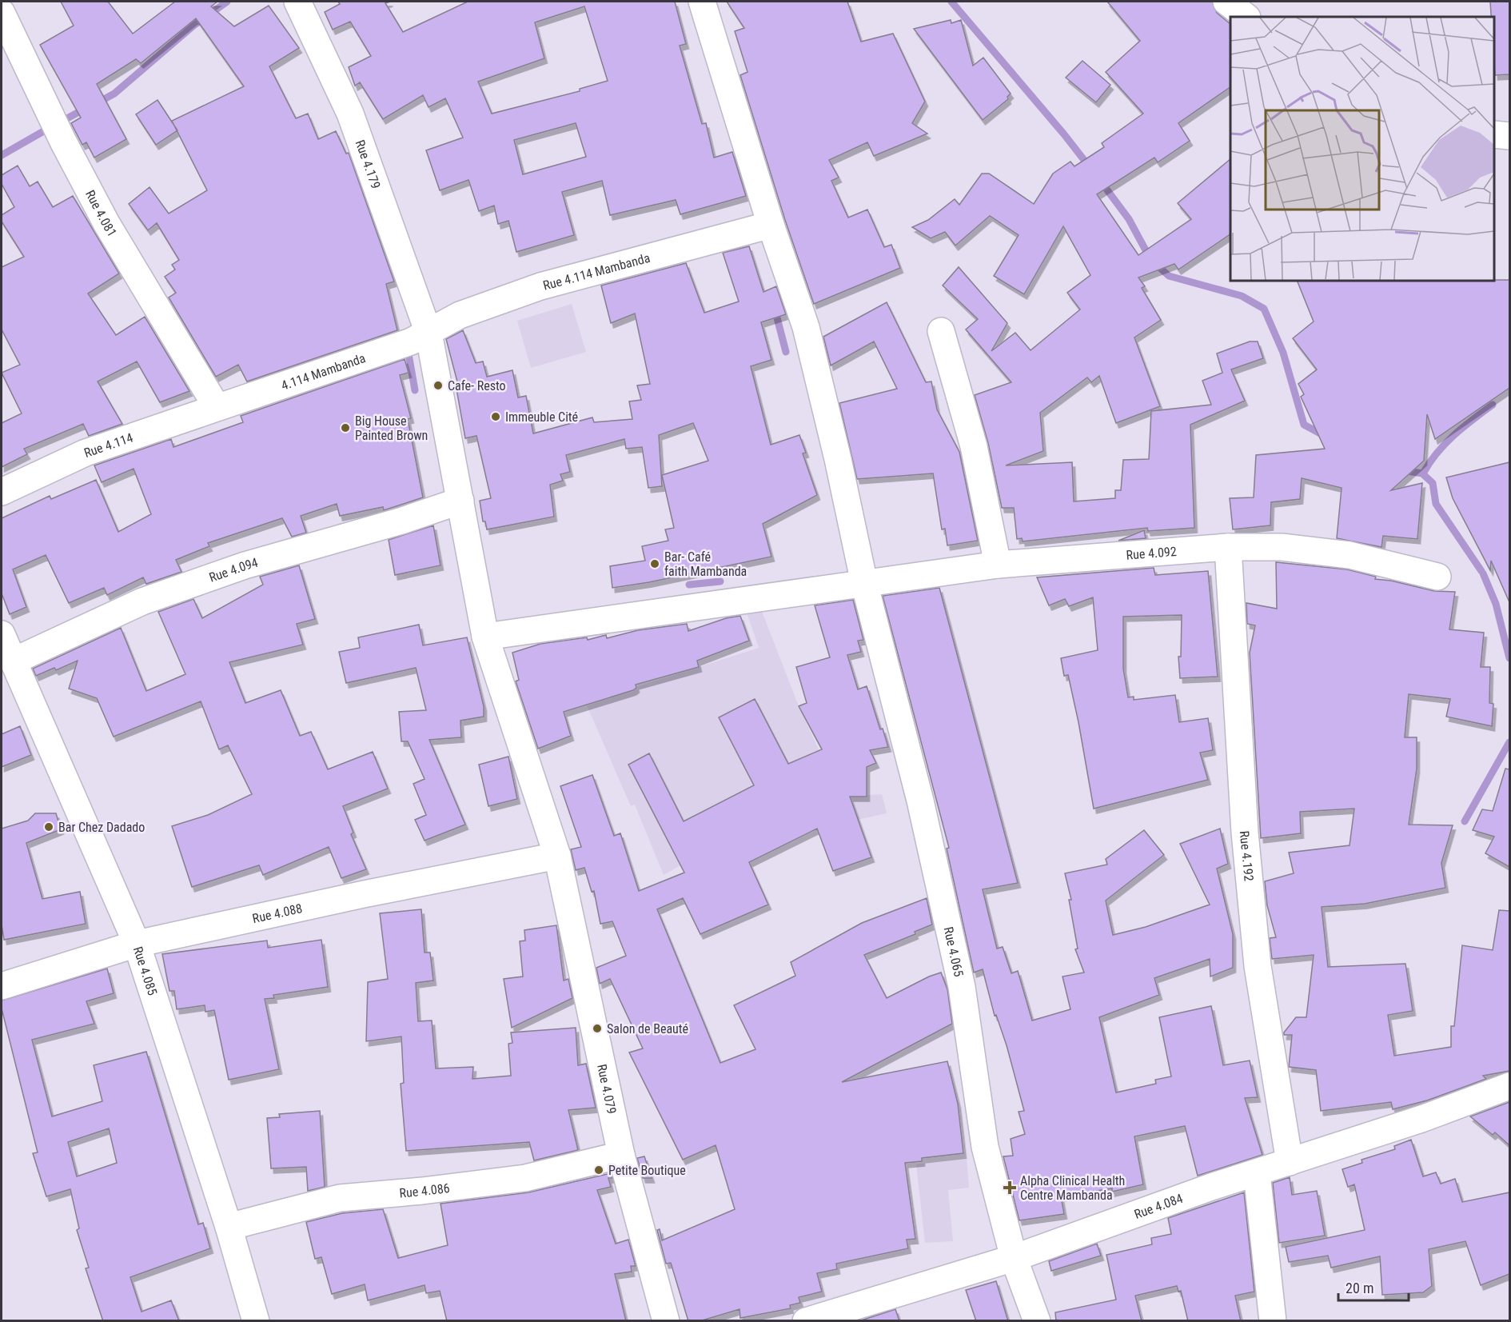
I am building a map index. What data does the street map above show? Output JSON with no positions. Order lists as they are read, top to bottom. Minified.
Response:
{"streets":{"street":["Rue 4.179","Rue 4.081","Rue 4.114 Mambanda","4.114 Mambanda","Rue 4.114","Rue 4.092","Rue 4.094","Rue 4.192","Rue 4.088","Rue 4.065","Rue 4.085","Rue 4.079","Rue 4.086","Rue 4.084"]},"crossings":[["Rue 4.179","Rue 4.114 Mambanda"],["Rue 4.179","4.114 Mambanda"],["Rue 4.179","Rue 4.092"],["Rue 4.179","Rue 4.094"],["Rue 4.179","Rue 4.079"],["Rue 4.081","4.114 Mambanda"],["Rue 4.081","Rue 4.114"],["Rue 4.114 Mambanda","4.114 Mambanda"],["Rue 4.114 Mambanda","Rue 4.065"],["4.114 Mambanda","Rue 4.114"],["Rue 4.092","Rue 4.192"],["Rue 4.092","Rue 4.065"],["Rue 4.092","Rue 4.079"],["Rue 4.094","Rue 4.085"],["Rue 4.192","Rue 4.084"],["Rue 4.088","Rue 4.085"],["Rue 4.088","Rue 4.079"],["Rue 4.065","Rue 4.084"],["Rue 4.085","Rue 4.086"],["Rue 4.079","Rue 4.086"]],"places":{"other":["Cafe- Resto","Immeuble Cité","Big House Painted Brown","Bar- Café faith Mambanda","Bar Chez Dadado","Salon de Beauté","Petite Boutique"],"health":["Alpha Clinical Health Centre Mambanda"]},"scale_bar":"20 m"}
